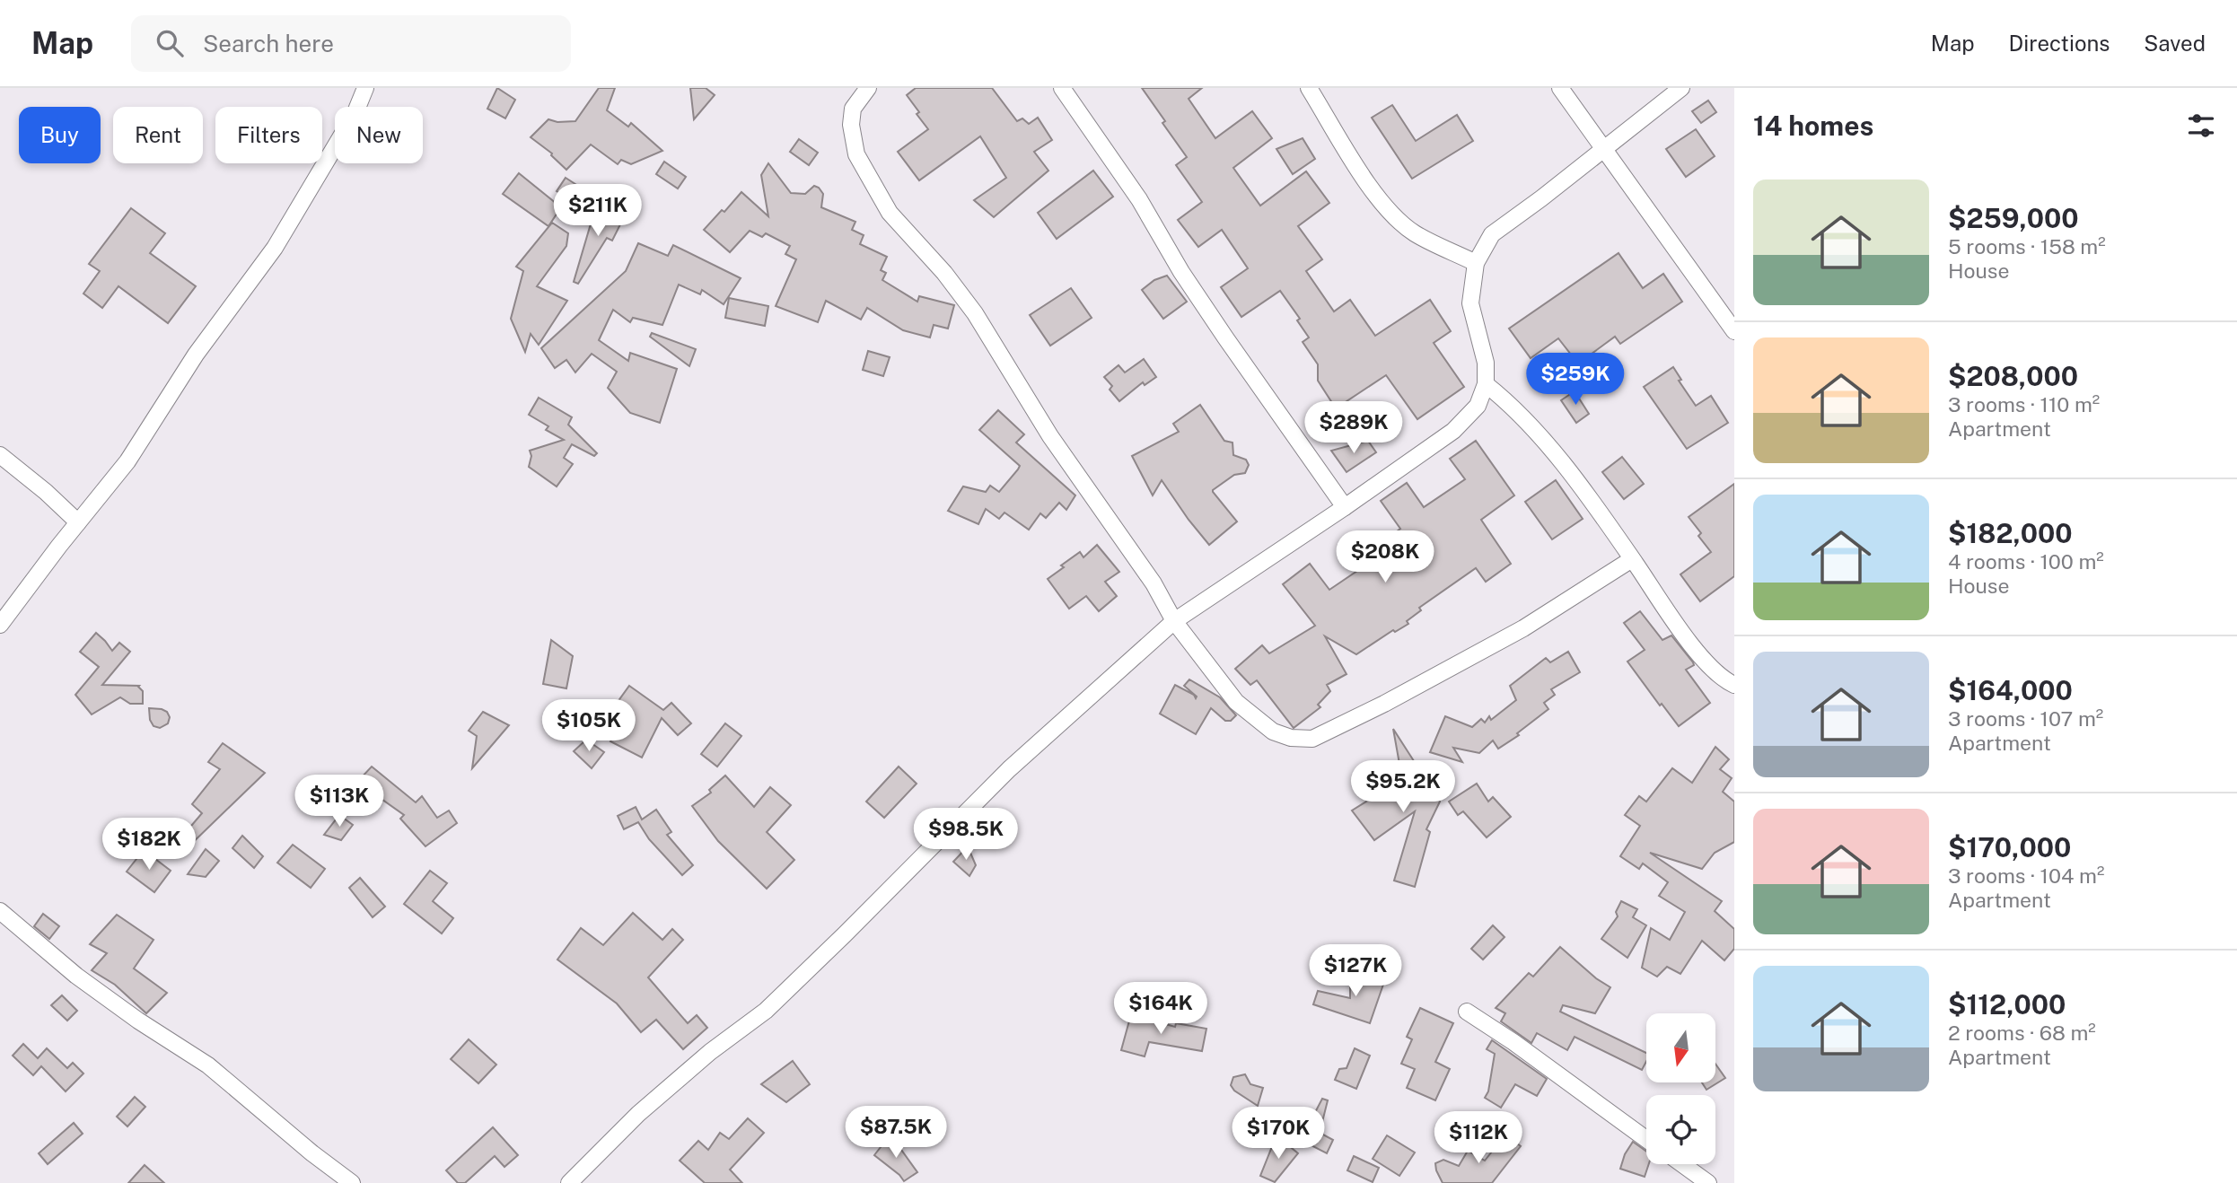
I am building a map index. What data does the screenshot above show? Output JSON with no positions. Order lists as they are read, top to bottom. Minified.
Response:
{"north":"bottom","page":{"header":"Map","search":"Search here","nav":["Map","Directions","Saved"],"heading":"14 homes","chip":["Buy","Rent","Filters","New"],"list":[{"name":"$259,000","note":"5 rooms · 158 m² · House"},{"name":"$208,000","note":"3 rooms · 110 m² · Apartment"},{"name":"$182,000","note":"4 rooms · 100 m² · House"},{"name":"$164,000","note":"3 rooms · 107 m² · Apartment"},{"name":"$170,000","note":"3 rooms · 104 m² · Apartment"},{"name":"$112,000","note":"2 rooms · 68 m² · Apartment"}],"price":["$211K","$259K","$289K","$208K","$105K","$95.2K","$113K","$98.5K","$182K","$127K","$164K","$87.5K","$170K","$112K"]}}
